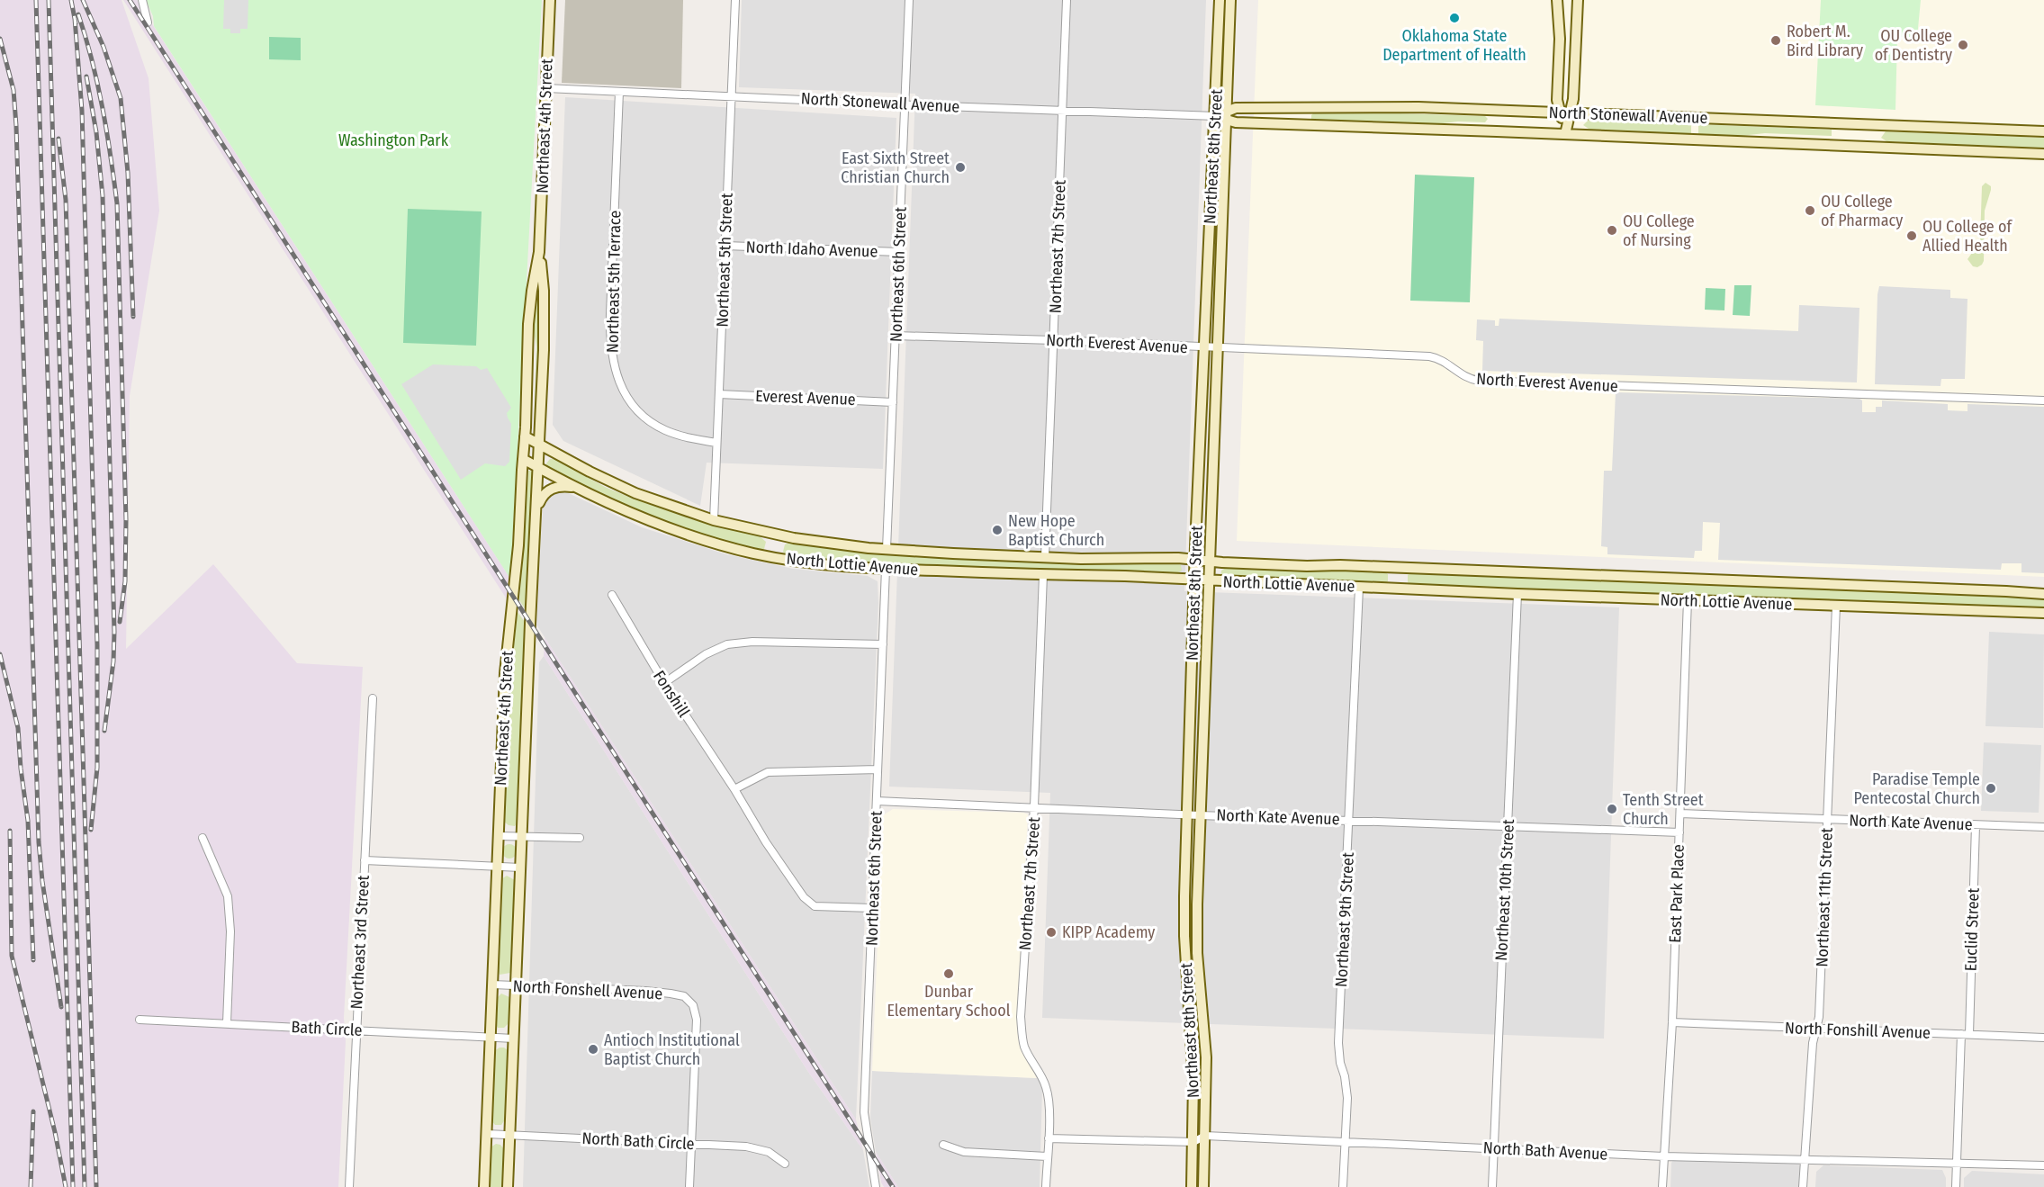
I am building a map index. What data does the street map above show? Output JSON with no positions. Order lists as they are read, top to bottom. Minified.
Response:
{"streets":{"main road":["North Stonewall Avenue","Northeast 4th Street","Northeast 8th Street","North Lottie Avenue"],"street":["Northeast 7th Street","North Idaho Avenue","Northeast 5th Street","Northeast 6th Street","Northeast 5th Terrace","North Everest Avenue","Everest Avenue","Fonshill","North Kate Avenue","Northeast 10th Street","East Park Place","Northeast 11th Street","Northeast 9th Street","Euclid Street","Northeast 3rd Street","North Fonshell Avenue","Bath Circle","North Fonshill Avenue","North Bath Circle","North Bath Avenue"]},"crossings":[["North Stonewall Avenue","Northeast 4th Street"],["North Stonewall Avenue","Northeast 8th Street"],["North Stonewall Avenue","Northeast 7th Street"],["North Stonewall Avenue","Northeast 5th Street"],["North Stonewall Avenue","Northeast 6th Street"],["North Stonewall Avenue","Northeast 5th Terrace"],["Northeast 4th Street","North Lottie Avenue"],["Northeast 4th Street","North Fonshell Avenue"],["Northeast 4th Street","Bath Circle"],["Northeast 4th Street","North Bath Circle"],["Northeast 8th Street","North Everest Avenue"],["Northeast 8th Street","North Lottie Avenue"],["Northeast 8th Street","North Kate Avenue"],["Northeast 8th Street","North Bath Avenue"],["Northeast 7th Street","North Everest Avenue"],["Northeast 7th Street","North Lottie Avenue"],["Northeast 7th Street","North Kate Avenue"],["North Idaho Avenue","Northeast 5th Street"],["North Idaho Avenue","Northeast 6th Street"],["Northeast 5th Street","Northeast 5th Terrace"],["Northeast 5th Street","Everest Avenue"],["Northeast 5th Street","North Lottie Avenue"],["Northeast 6th Street","North Everest Avenue"],["Northeast 6th Street","Everest Avenue"],["Northeast 6th Street","North Lottie Avenue"],["Northeast 6th Street","North Kate Avenue"],["North Lottie Avenue","Northeast 10th Street"],["North Lottie Avenue","East Park Place"],["North Lottie Avenue","Northeast 11th Street"],["North Lottie Avenue","Northeast 9th Street"],["North Kate Avenue","Northeast 10th Street"],["North Kate Avenue","East Park Place"],["North Kate Avenue","Northeast 11th Street"],["North Kate Avenue","Northeast 9th Street"],["North Kate Avenue","Euclid Street"],["Northeast 10th Street","North Bath Avenue"],["East Park Place","North Fonshill Avenue"],["East Park Place","North Bath Avenue"],["Northeast 11th Street","North Fonshill Avenue"],["Northeast 11th Street","North Bath Avenue"],["Northeast 9th Street","North Bath Avenue"],["Euclid Street","North Fonshill Avenue"],["Northeast 3rd Street","Bath Circle"],["North Fonshell Avenue","North Bath Circle"]],"parks":["Washington Park"],"places":["Oklahoma State Department of Health","Robert M. Bird Library","OU College of Dentistry","East Sixth Street Christian Church","OU College of Pharmacy","OU College of Nursing","OU College of Allied Health","New Hope Baptist Church","Paradise Temple Pentecostal Church","Tenth Street Church","KIPP Academy","Dunbar Elementary School","Antioch Institutional Baptist Church"]}
